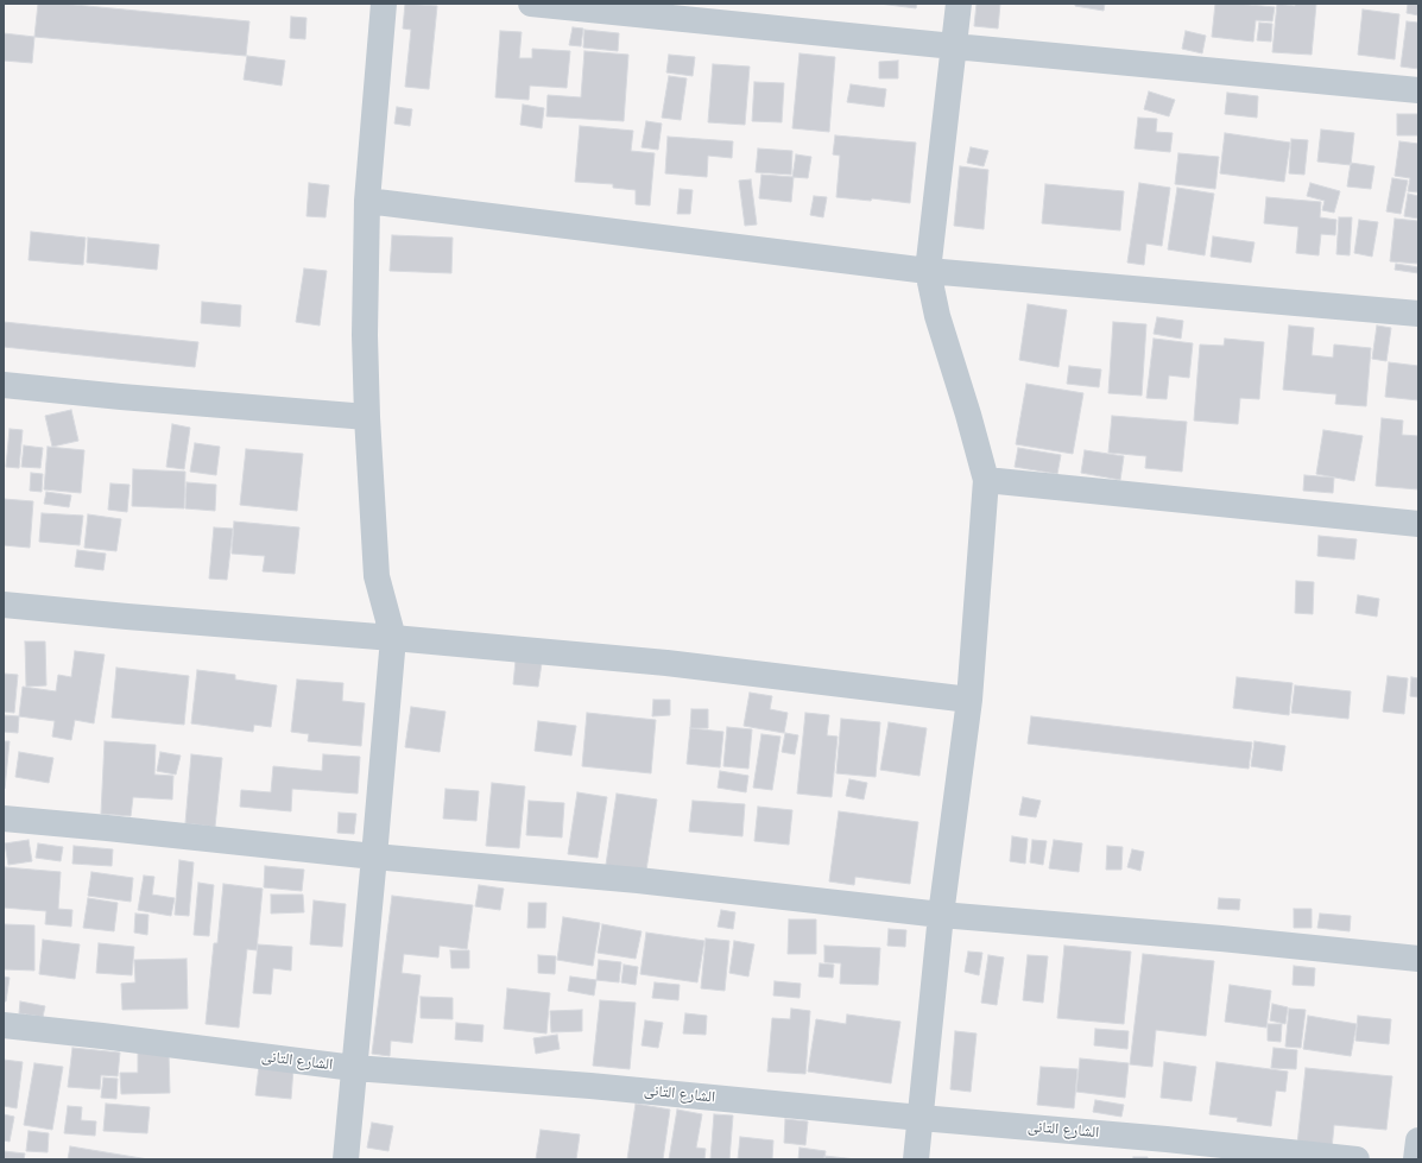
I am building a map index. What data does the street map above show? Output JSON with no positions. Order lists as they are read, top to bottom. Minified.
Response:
{"streets":{"street":["الشارع التانى"]}}
